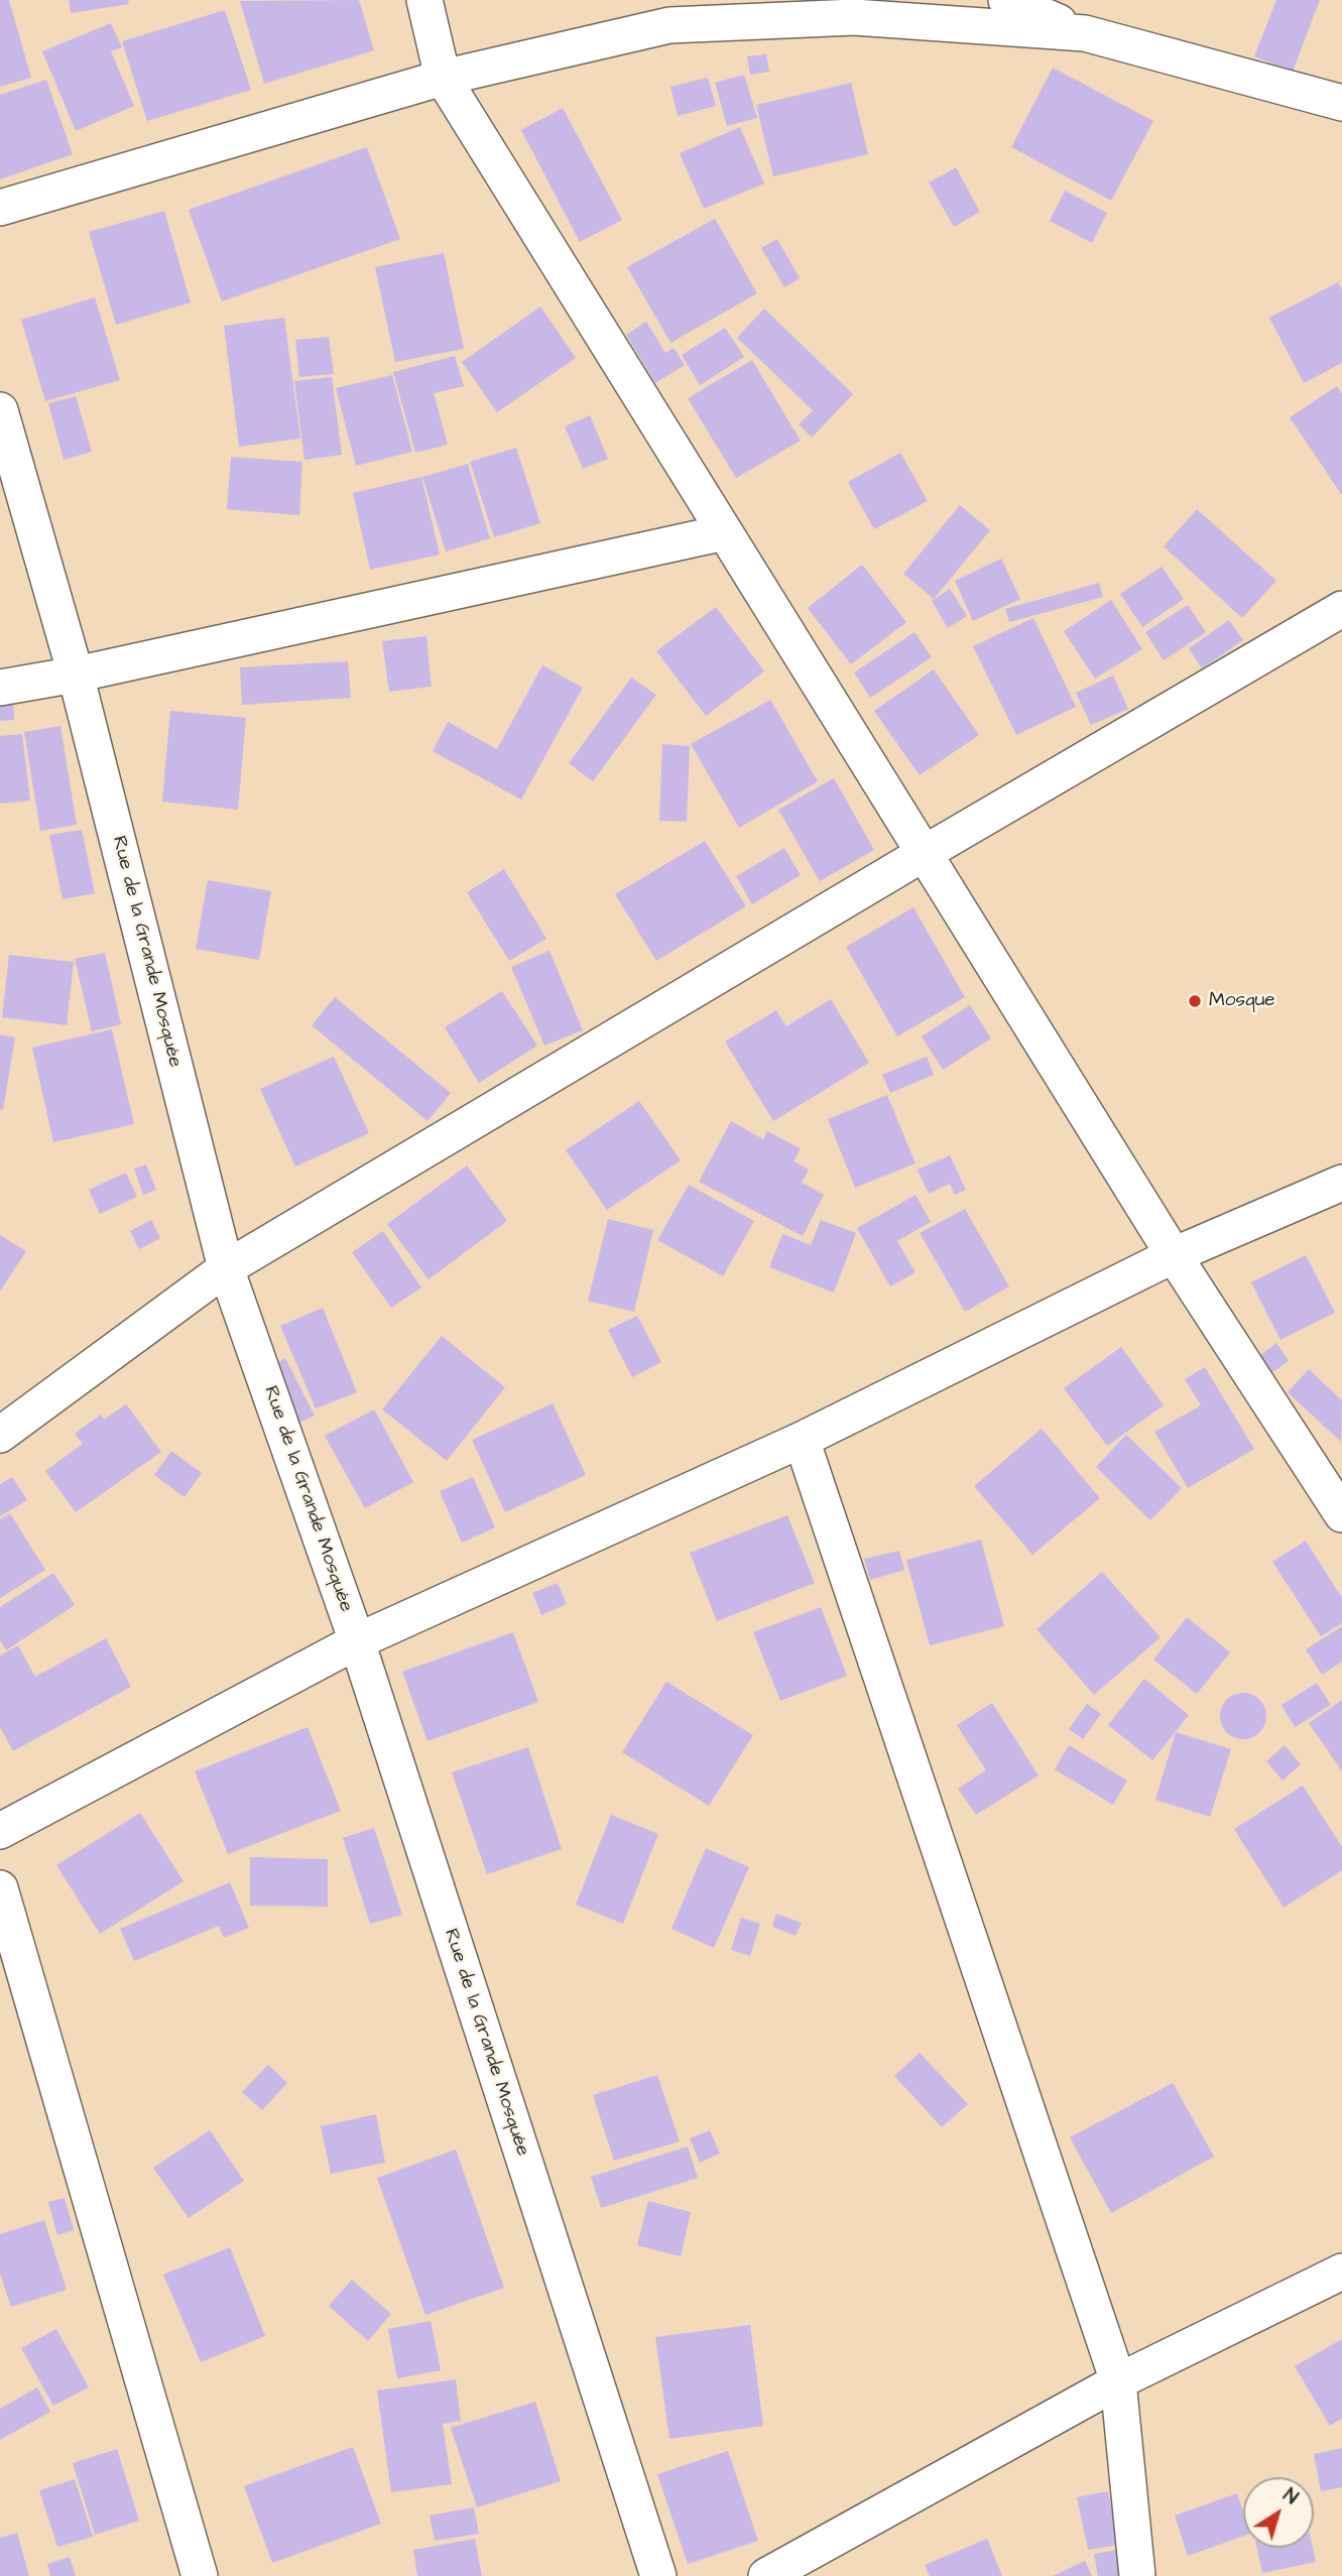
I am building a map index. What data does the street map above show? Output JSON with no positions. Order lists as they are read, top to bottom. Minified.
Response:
{"streets":{"street":["Rue de la Grande Mosquée"]},"places":["Mosque"],"north":"top right"}
